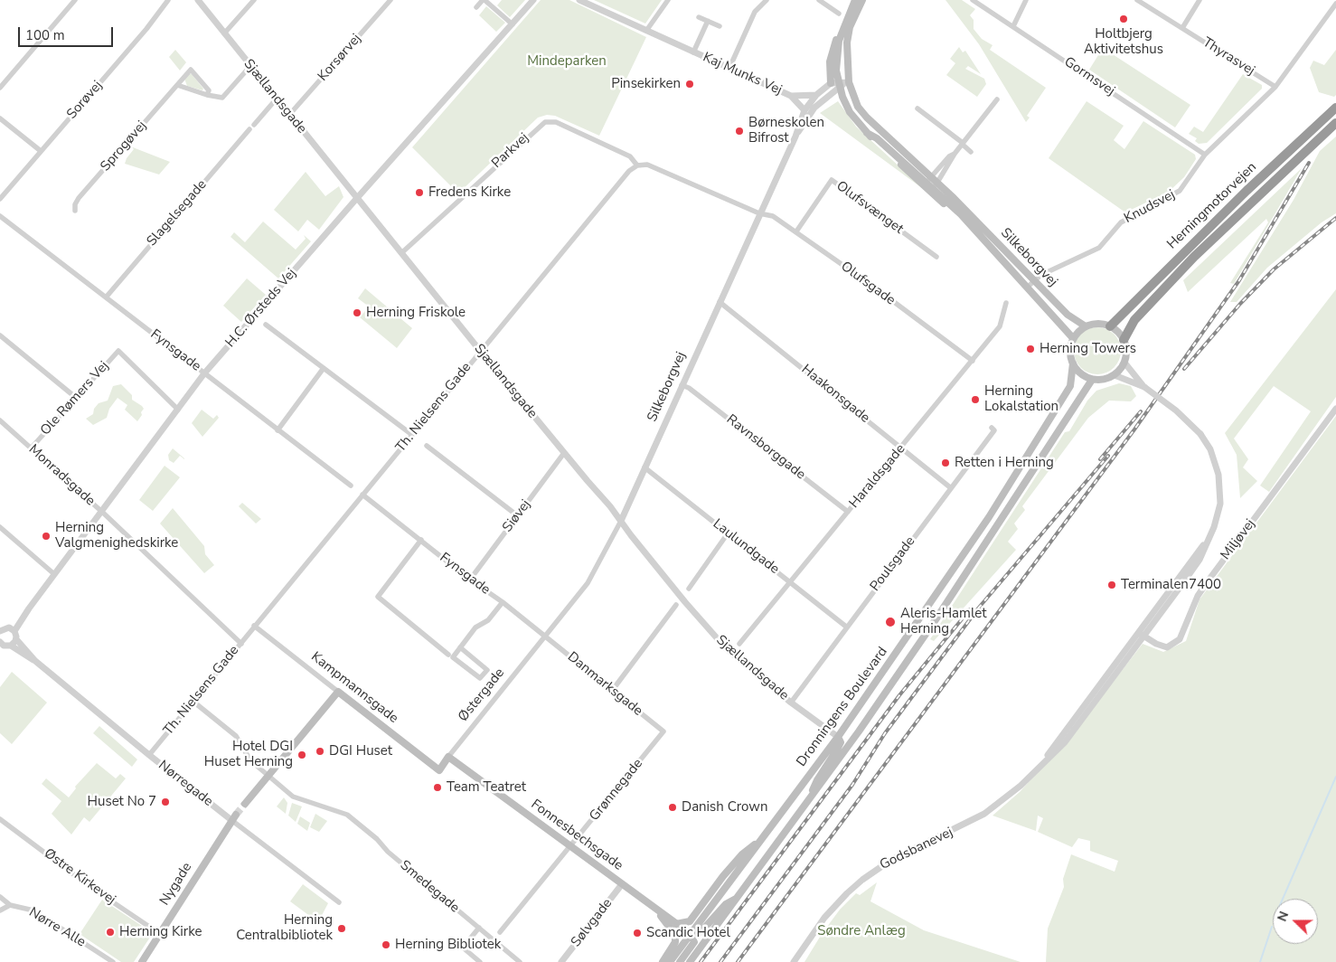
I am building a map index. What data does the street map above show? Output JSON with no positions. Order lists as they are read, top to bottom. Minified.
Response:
{"streets":{"highway":["Herningmotorvejen"],"main road":["Silkeborgvej","Kampmannsgade","Østergade","Dronningens Boulevard","Fonnesbechsgade","Nygade"],"street":["Thyrasvej","Korsørvej","Kaj Munks Vej","Gormsvej","Sjællandsgade","Sorøvej","Sprogøvej","Parkvej","Knudsvej","Olufsvænget","Slagelsegade","Olufsgade","H.C. Ørsteds Vej","Fynsgade","Haakonsgade","Ole Rømers Vej","Th. Nielsens Gade","Ravnsborggade","Monradsgade","Haraldsgade","Siøvej","Miljøvej","Laulundgade","Poulsgade","Danmarksgade","Nørregade","Grønnegade","Godsbanevej","Østre Kirkevej","Smedegade","Sølvgade","Nørre Alle"]},"crossings":[["Thyrasvej","Knudsvej"],["Korsørvej","Sjællandsgade"],["Kaj Munks Vej","Silkeborgvej"],["Gormsvej","Knudsvej"],["Sjællandsgade","Parkvej"],["Sjællandsgade","Silkeborgvej"],["Sjællandsgade","H.C. Ørsteds Vej"],["Sjællandsgade","Th. Nielsens Gade"],["Sjællandsgade","Siøvej"],["Sjællandsgade","Poulsgade"],["Sjællandsgade","Dronningens Boulevard"],["Parkvej","Th. Nielsens Gade"],["Herningmotorvejen","Silkeborgvej"],["Herningmotorvejen","Dronningens Boulevard"],["Herningmotorvejen","Godsbanevej"],["Knudsvej","Silkeborgvej"],["Olufsvænget","Olufsgade"],["Slagelsegade","Fynsgade"],["Silkeborgvej","Olufsgade"],["Silkeborgvej","Fynsgade"],["Silkeborgvej","Haakonsgade"],["Silkeborgvej","Ravnsborggade"],["Silkeborgvej","Laulundgade"],["Silkeborgvej","Danmarksgade"],["Silkeborgvej","Østergade"],["Silkeborgvej","Dronningens Boulevard"],["Silkeborgvej","Godsbanevej"],["Olufsgade","Haraldsgade"],["H.C. Ørsteds Vej","Fynsgade"],["H.C. Ørsteds Vej","Ole Rømers Vej"],["H.C. Ørsteds Vej","Monradsgade"],["Fynsgade","Th. Nielsens Gade"],["Fynsgade","Siøvej"],["Fynsgade","Danmarksgade"],["Fynsgade","Østergade"],["Haakonsgade","Haraldsgade"],["Haakonsgade","Poulsgade"],["Ole Rømers Vej","Monradsgade"],["Th. Nielsens Gade","Monradsgade"],["Th. Nielsens Gade","Kampmannsgade"],["Th. Nielsens Gade","Nørregade"],["Th. Nielsens Gade","Smedegade"],["Ravnsborggade","Haraldsgade"],["Haraldsgade","Laulundgade"],["Miljøvej","Godsbanevej"],["Laulundgade","Poulsgade"],["Danmarksgade","Østergade"],["Danmarksgade","Grønnegade"],["Kampmannsgade","Østergade"],["Østergade","Fonnesbechsgade"],["Dronningens Boulevard","Fonnesbechsgade"],["Dronningens Boulevard","Godsbanevej"],["Nørregade","Nygade"],["Grønnegade","Fonnesbechsgade"],["Fonnesbechsgade","Sølvgade"],["Østre Kirkevej","Nygade"]],"parks":["Mindeparken","Søndre Anlæg"],"places":["Holtbjerg Aktivitetshus","Pinsekirken","Børneskolen Bifrost","Fredens Kirke","Herning Friskole","Herning Towers","Herning Lokalstation","Retten i Herning","Herning Valgmenighedskirke","Terminalen7400","Aleris-Hamlet Herning","DGI Huset","Hotel DGI Huset Herning","Team Teatret","Huset No 7","Danish Crown","Herning Centralbibliotek","Herning Kirke","Scandic Hotel","Herning Bibliotek"],"scale_bar":"100 m","north":"left"}
